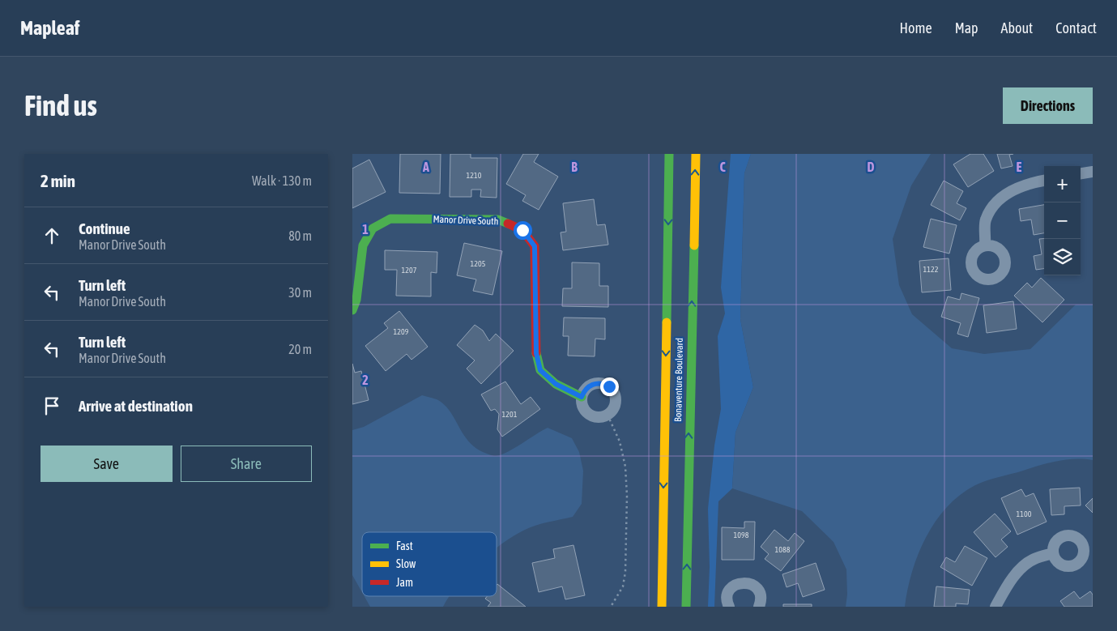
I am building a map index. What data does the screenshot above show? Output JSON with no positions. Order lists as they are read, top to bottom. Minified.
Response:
{"streets":{"main road":["Manor Drive South","Bonaventure Boulevard"]},"house_numbers":["1210","1205","1122","1207","1209","1201","1100","1098","1088"],"legend":["Fast","Slow","Jam"],"page":{"header":"Mapleaf","nav":["Home","Map","About","Contact"],"buttons":["Directions",["Save","Share"]],"title":"Find us","heading":["2 min","Walk · 130 m"],"map_buttons":["+","−"],"list":[["Continue","Manor Drive South","80 m"],["Turn left","Manor Drive South","30 m"],["Turn left","Manor Drive South","20 m"],"Arrive at destination"]},"grid":{"columns":["A","B","C","D","E"],"rows":["1","2"]}}
